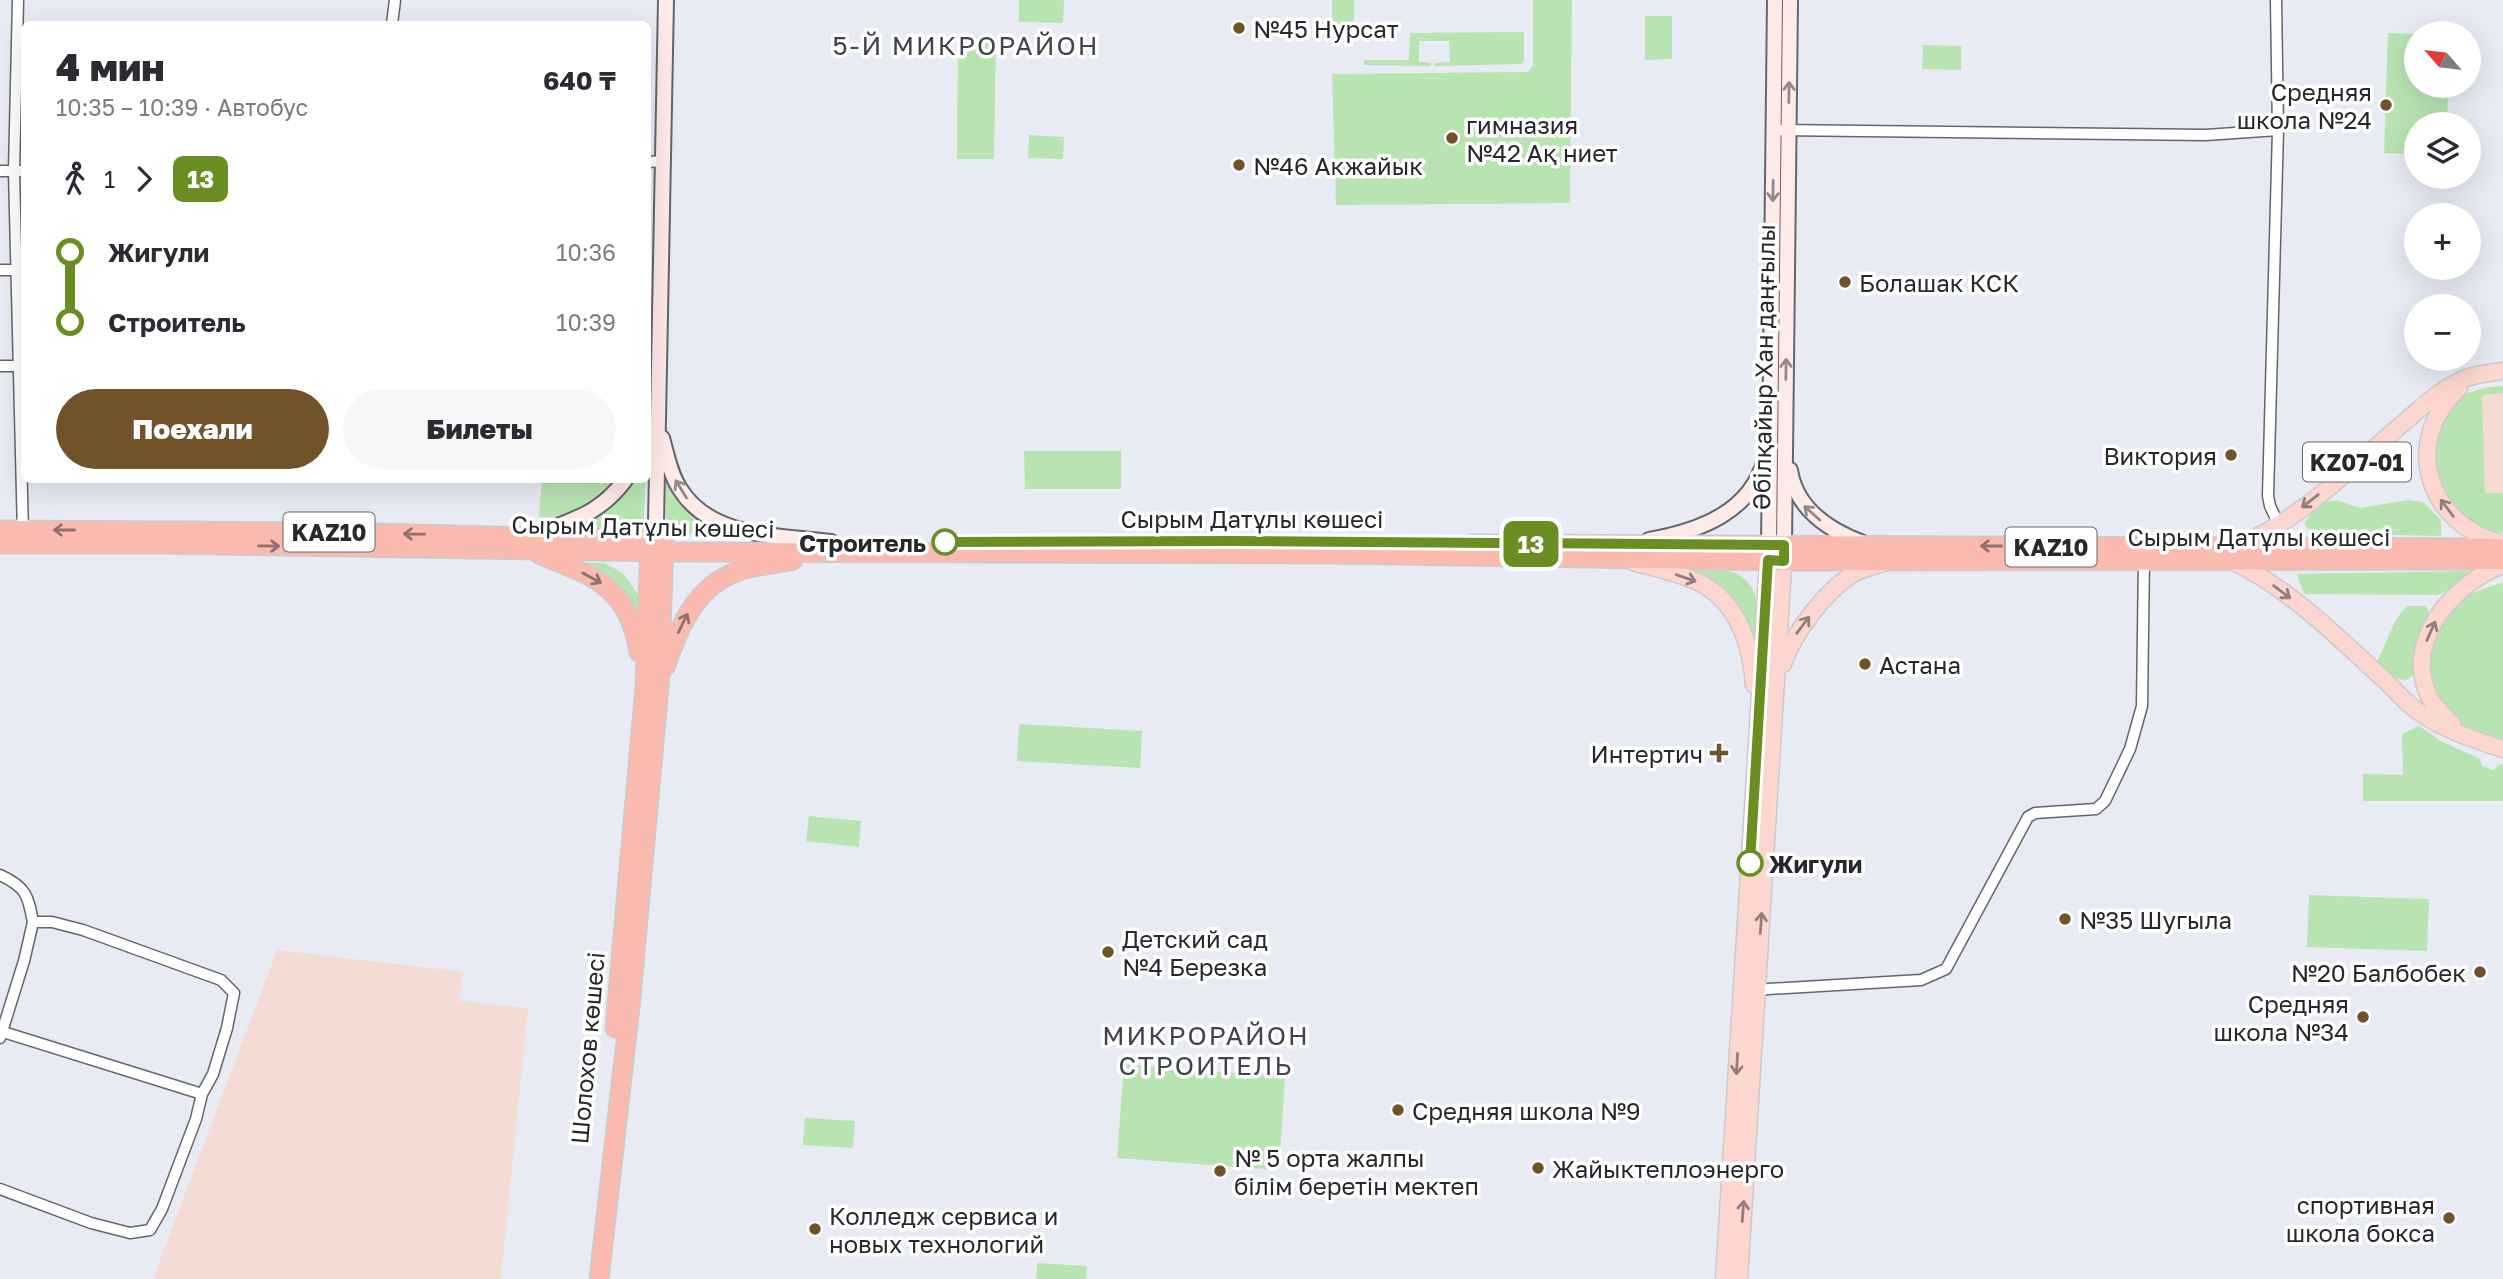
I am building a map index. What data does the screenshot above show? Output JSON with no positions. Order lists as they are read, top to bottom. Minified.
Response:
{"streets":{"highway":["Сырым Датұлы көшесі","KAZ10","Шолохов көшесі"],"main road":["Әбілқайыр Хан даңғылы","KZ07-01"]},"crossings":[["Әбілқайыр Хан даңғылы","Сырым Датұлы көшесі"],["KZ07-01","Сырым Датұлы көшесі"]],"districts":["5-Й МИКРОРАЙОН","МИКРОРАЙОН СТРОИТЕЛЬ"],"places":{"other":["№45 Нурсат","Средняя школа №24","гимназия №42 Ақ ниет","№46 Акжайык","Болашак КСК","Виктория","Строитель","Астана","Жигули","№35 Шугыла","Детский сад №4 Березка","№20 Балбобек","Средняя школа №34","Средняя школа №9","Жайыктеплоэнерго","№ 5 орта жалпы білім беретін мектеп","спортивная школа бокса","Колледж сервиса и новых технологий"],"health":["Интертич"]},"lines":["bus line 13"],"north":"top left","page":{"on_map":"13","map_buttons":["+","−"],"heading":["4 мин","10:35 – 10:39 · Автобус","640 ₸"],"legs":["1","13"],"list":[{"name":"Жигули","value":"10:36"},{"name":"Строитель","value":"10:39"}],"buttons":["Поехали","Билеты"]}}
